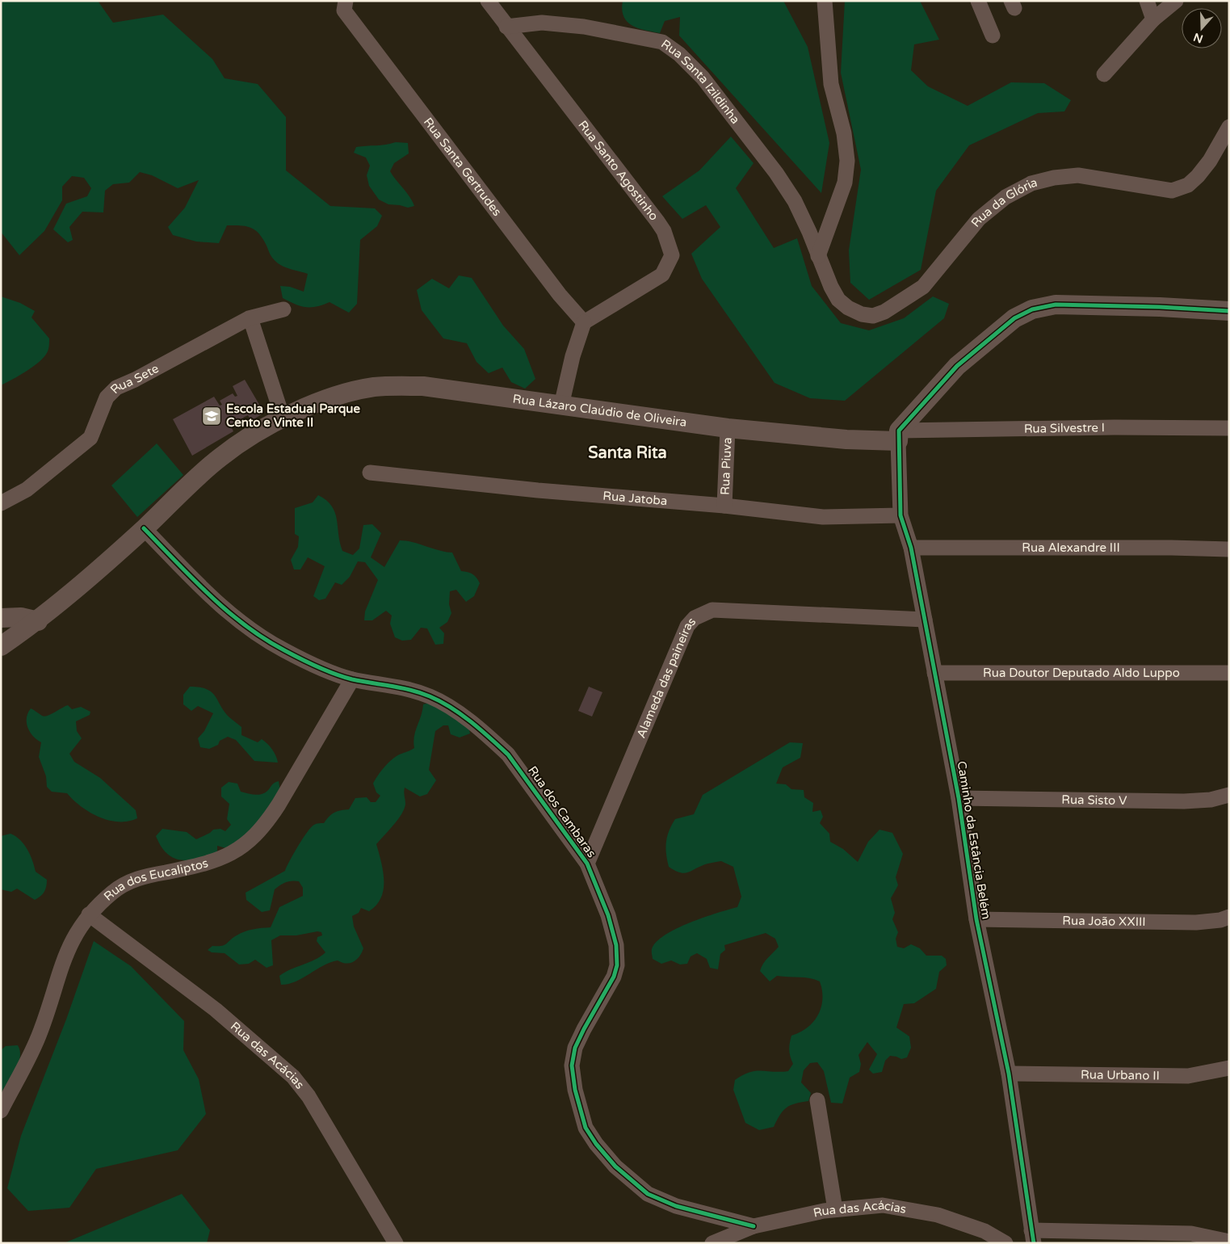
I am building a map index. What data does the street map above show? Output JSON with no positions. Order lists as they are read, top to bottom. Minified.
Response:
{"streets":{"street":["Rua Santa Izildinha","Rua Santa Gertrudes","Rua Santo Agostinho","Rua da Glória","Rua Sete","Rua Lázaro Claúdio de Oliveira","Rua Silvestre I","Rua Piuva","Rua Jatoba","Rua Alexandre III","Rua Doutor Deputado Aldo Luppo","Alameda das paineiras","Rua Sisto V","Rua dos Cambaras","Caminho da Estância Belém","Rua dos Eucaliptos","Rua João XXIII","Rua das Acácias","Rua Urbano II"]},"crossings":[["Rua Santa Izildinha","Rua Santo Agostinho"],["Rua Santa Izildinha","Rua da Glória"],["Rua Santa Gertrudes","Rua Santo Agostinho"],["Rua Lázaro Claúdio de Oliveira","Rua Silvestre I"],["Rua Lázaro Claúdio de Oliveira","Rua Piuva"],["Rua Lázaro Claúdio de Oliveira","Rua dos Cambaras"],["Rua Lázaro Claúdio de Oliveira","Caminho da Estância Belém"],["Rua Silvestre I","Caminho da Estância Belém"],["Rua Piuva","Rua Jatoba"],["Rua Jatoba","Caminho da Estância Belém"],["Rua Alexandre III","Caminho da Estância Belém"],["Rua Doutor Deputado Aldo Luppo","Caminho da Estância Belém"],["Alameda das paineiras","Rua dos Cambaras"],["Alameda das paineiras","Caminho da Estância Belém"],["Rua Sisto V","Caminho da Estância Belém"],["Rua dos Cambaras","Rua dos Eucaliptos"],["Rua dos Cambaras","Rua das Acácias"],["Caminho da Estância Belém","Rua João XXIII"],["Caminho da Estância Belém","Rua Urbano II"],["Rua dos Eucaliptos","Rua das Acácias"]],"districts":["Santa Rita"],"places":{"school or university":["Escola Estadual Parque Cento e Vinte II"]},"north":"bottom"}
